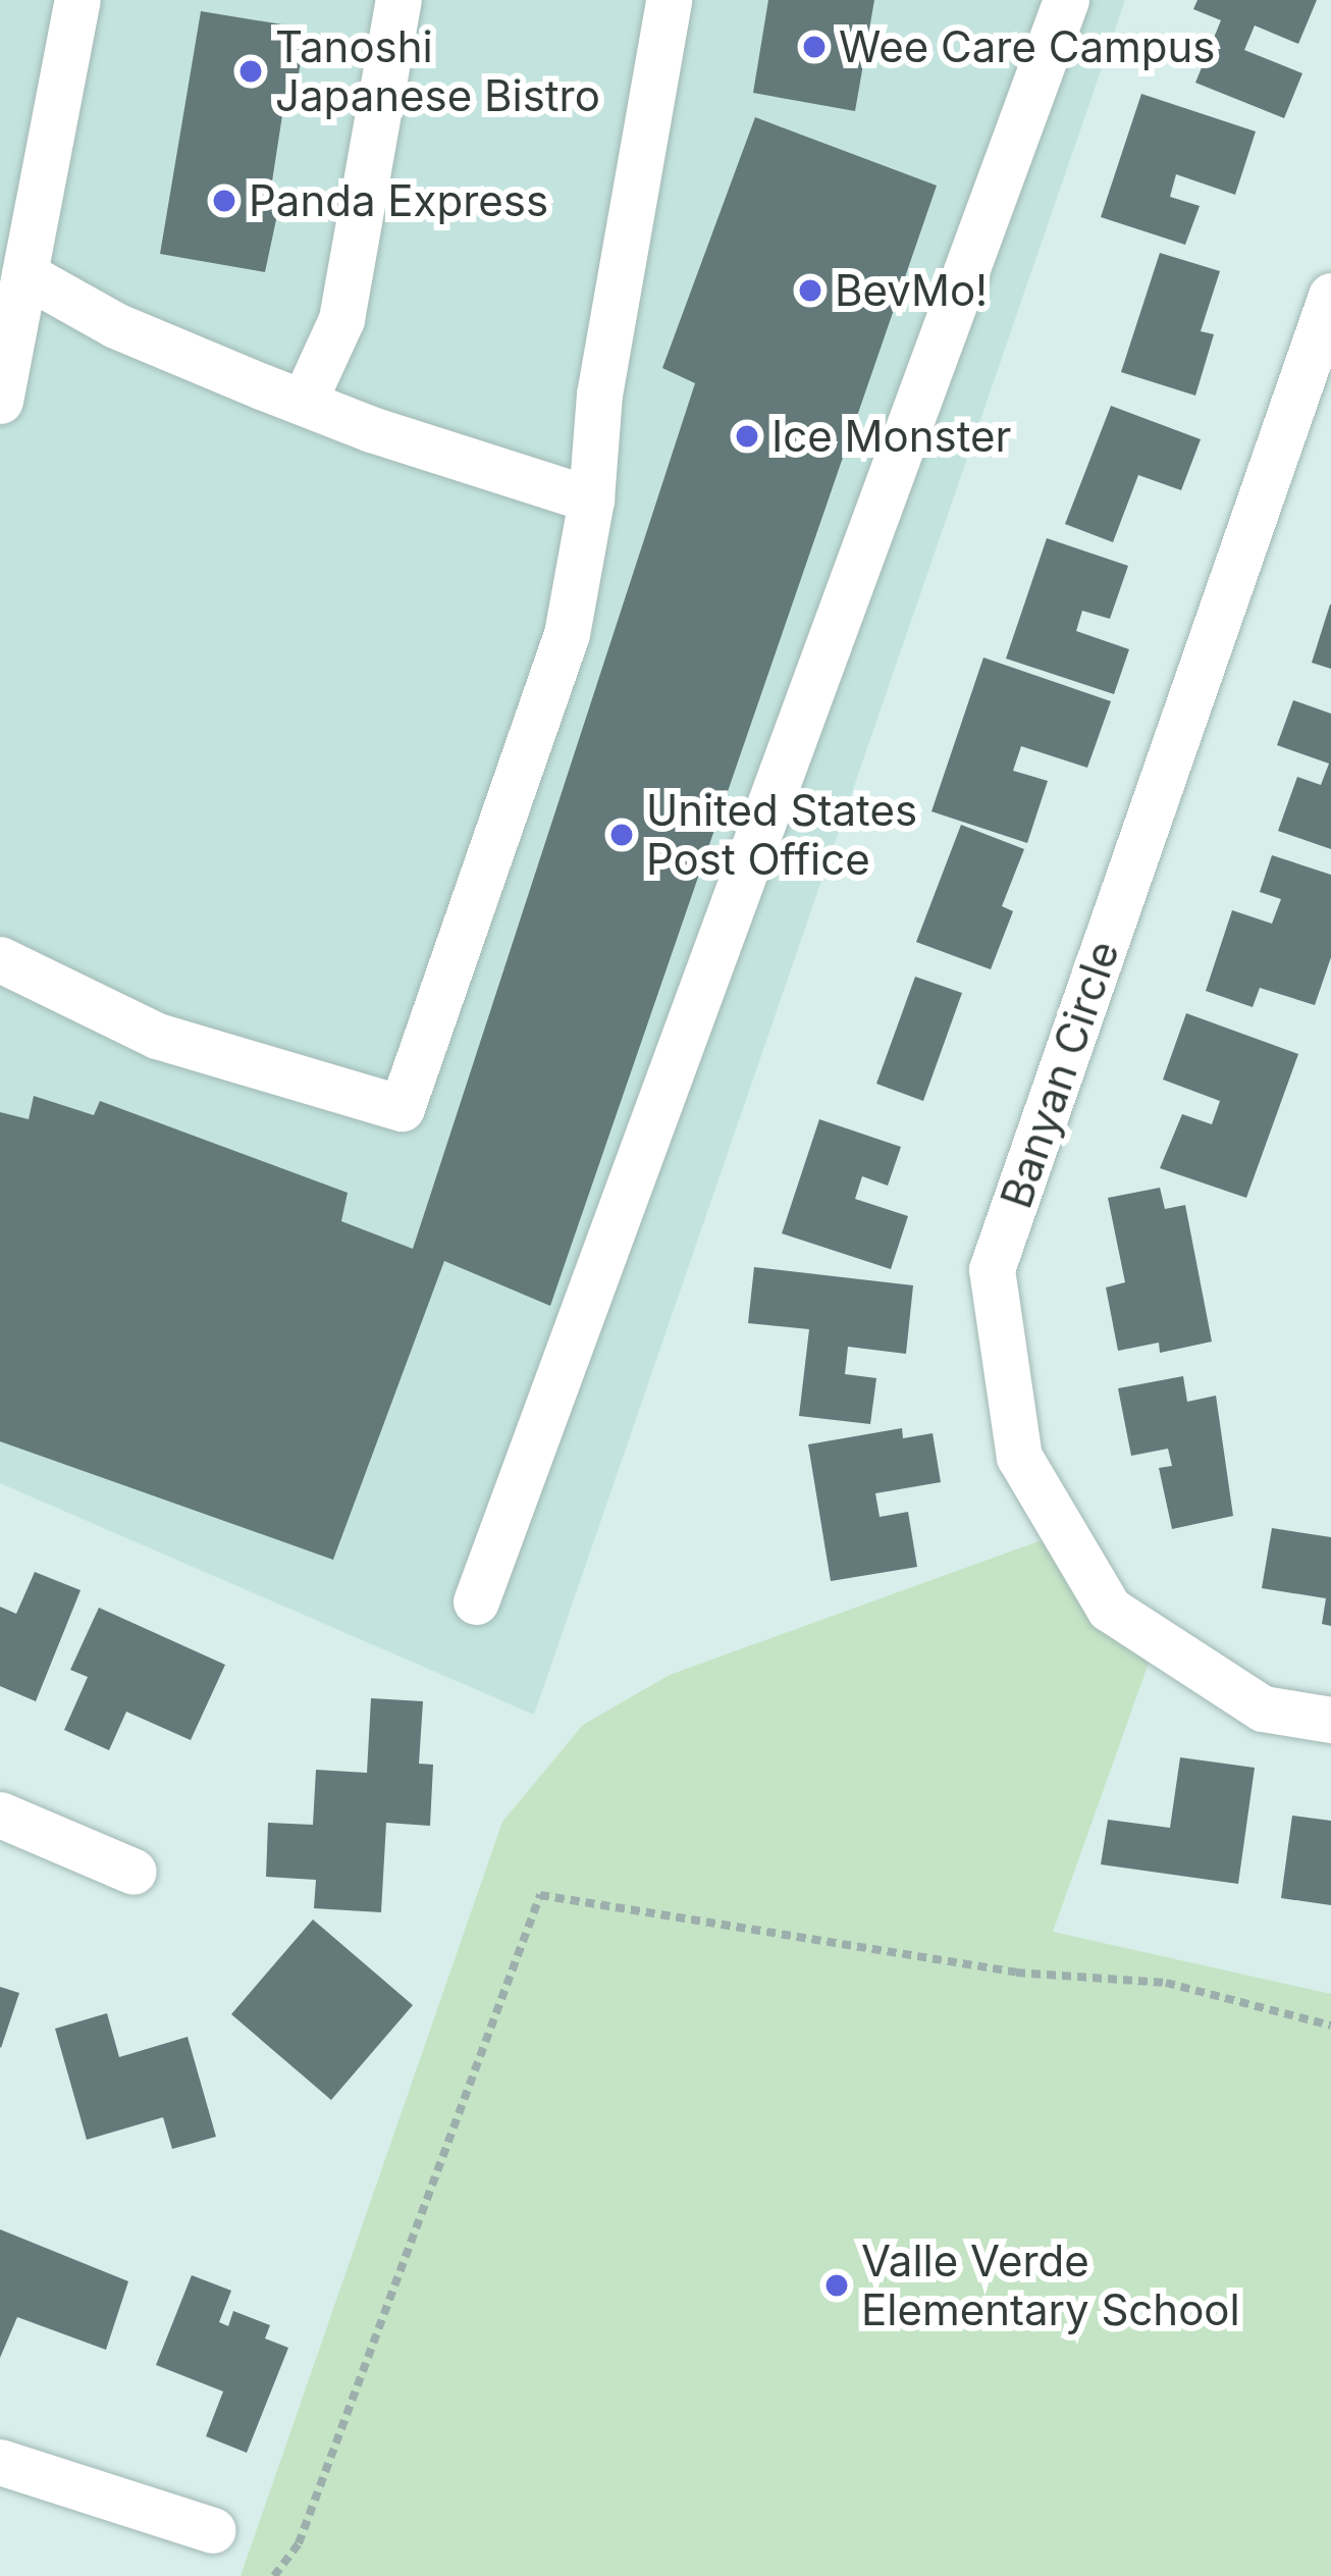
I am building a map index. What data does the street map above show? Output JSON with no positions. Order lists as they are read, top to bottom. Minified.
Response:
{"streets":{"street":["Banyan Circle"]},"places":["Wee Care Campus","Tanoshi Japanese Bistro","Panda Express","BevMo!","Ice Monster","United States Post Office","Valle Verde Elementary School"]}
